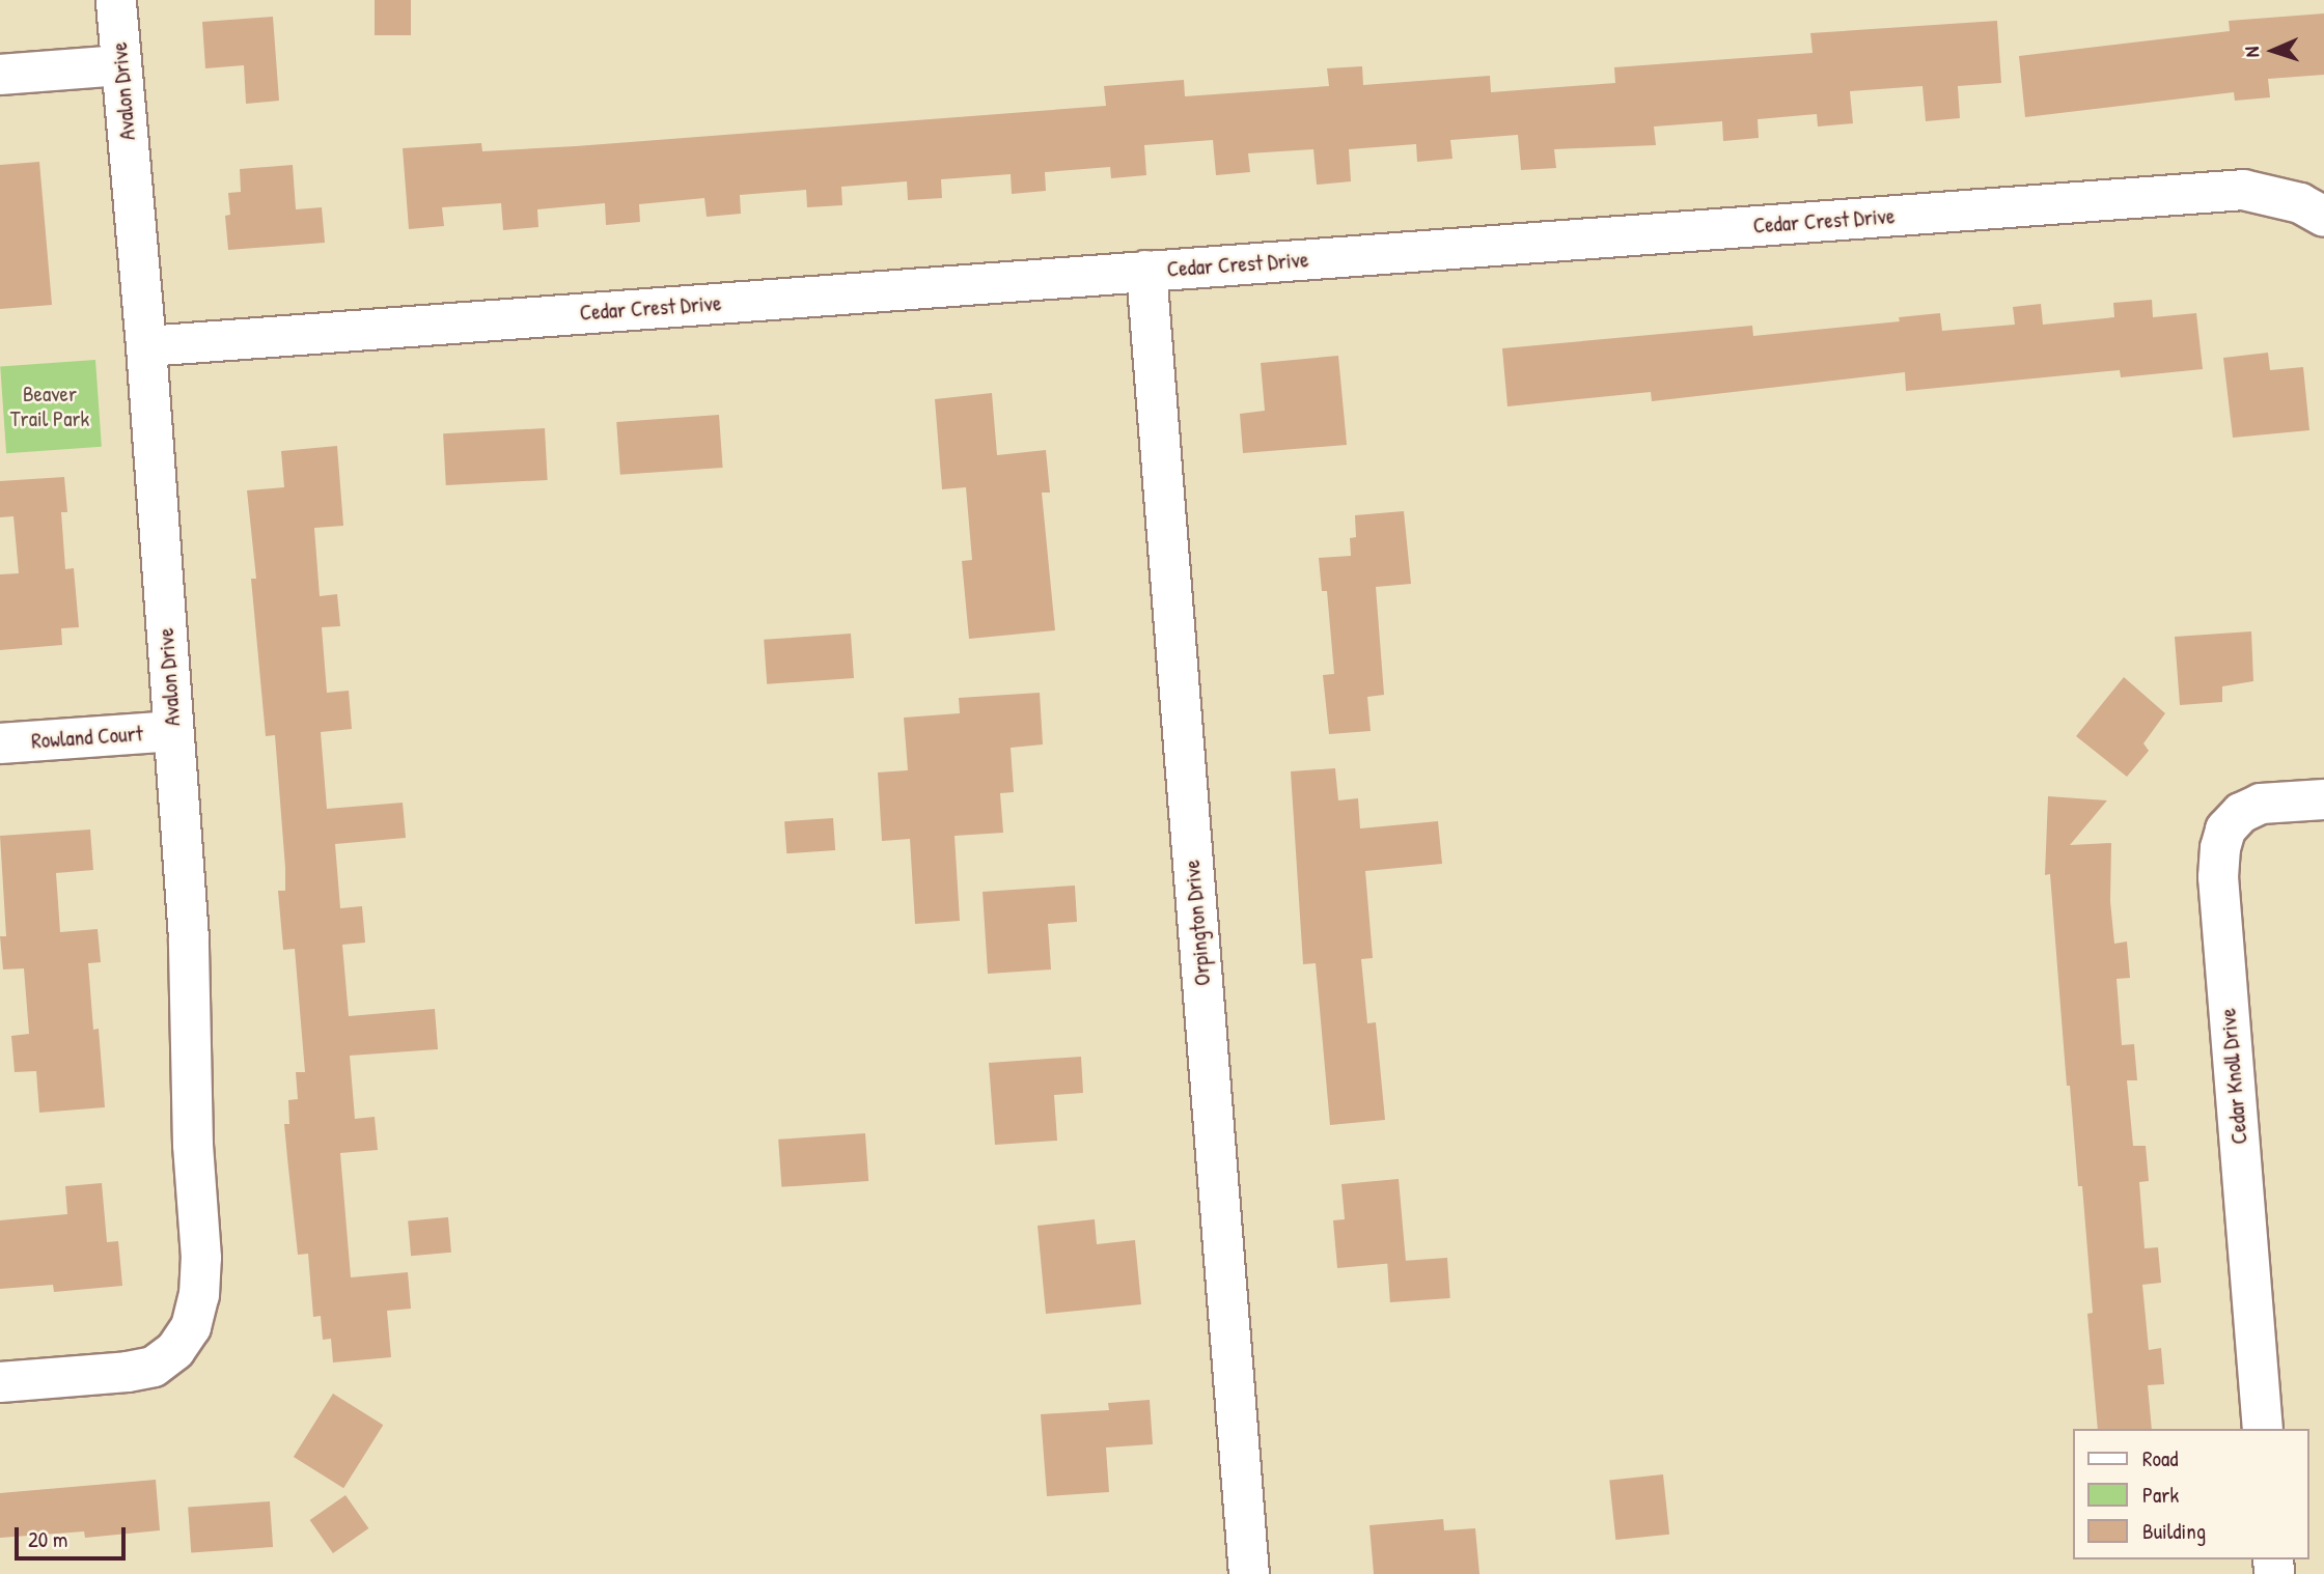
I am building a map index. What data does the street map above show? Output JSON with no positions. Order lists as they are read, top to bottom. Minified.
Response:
{"streets":{"street":["Avalon Drive","Cedar Crest Drive","Rowland Court","Orpington Drive","Cedar Knoll Drive"]},"crossings":[["Avalon Drive","Cedar Crest Drive"],["Avalon Drive","Rowland Court"],["Cedar Crest Drive","Orpington Drive"]],"parks":["Beaver Trail Park"],"legend":["Road","Park","Building"],"scale_bar":"20 m","north":"left"}
